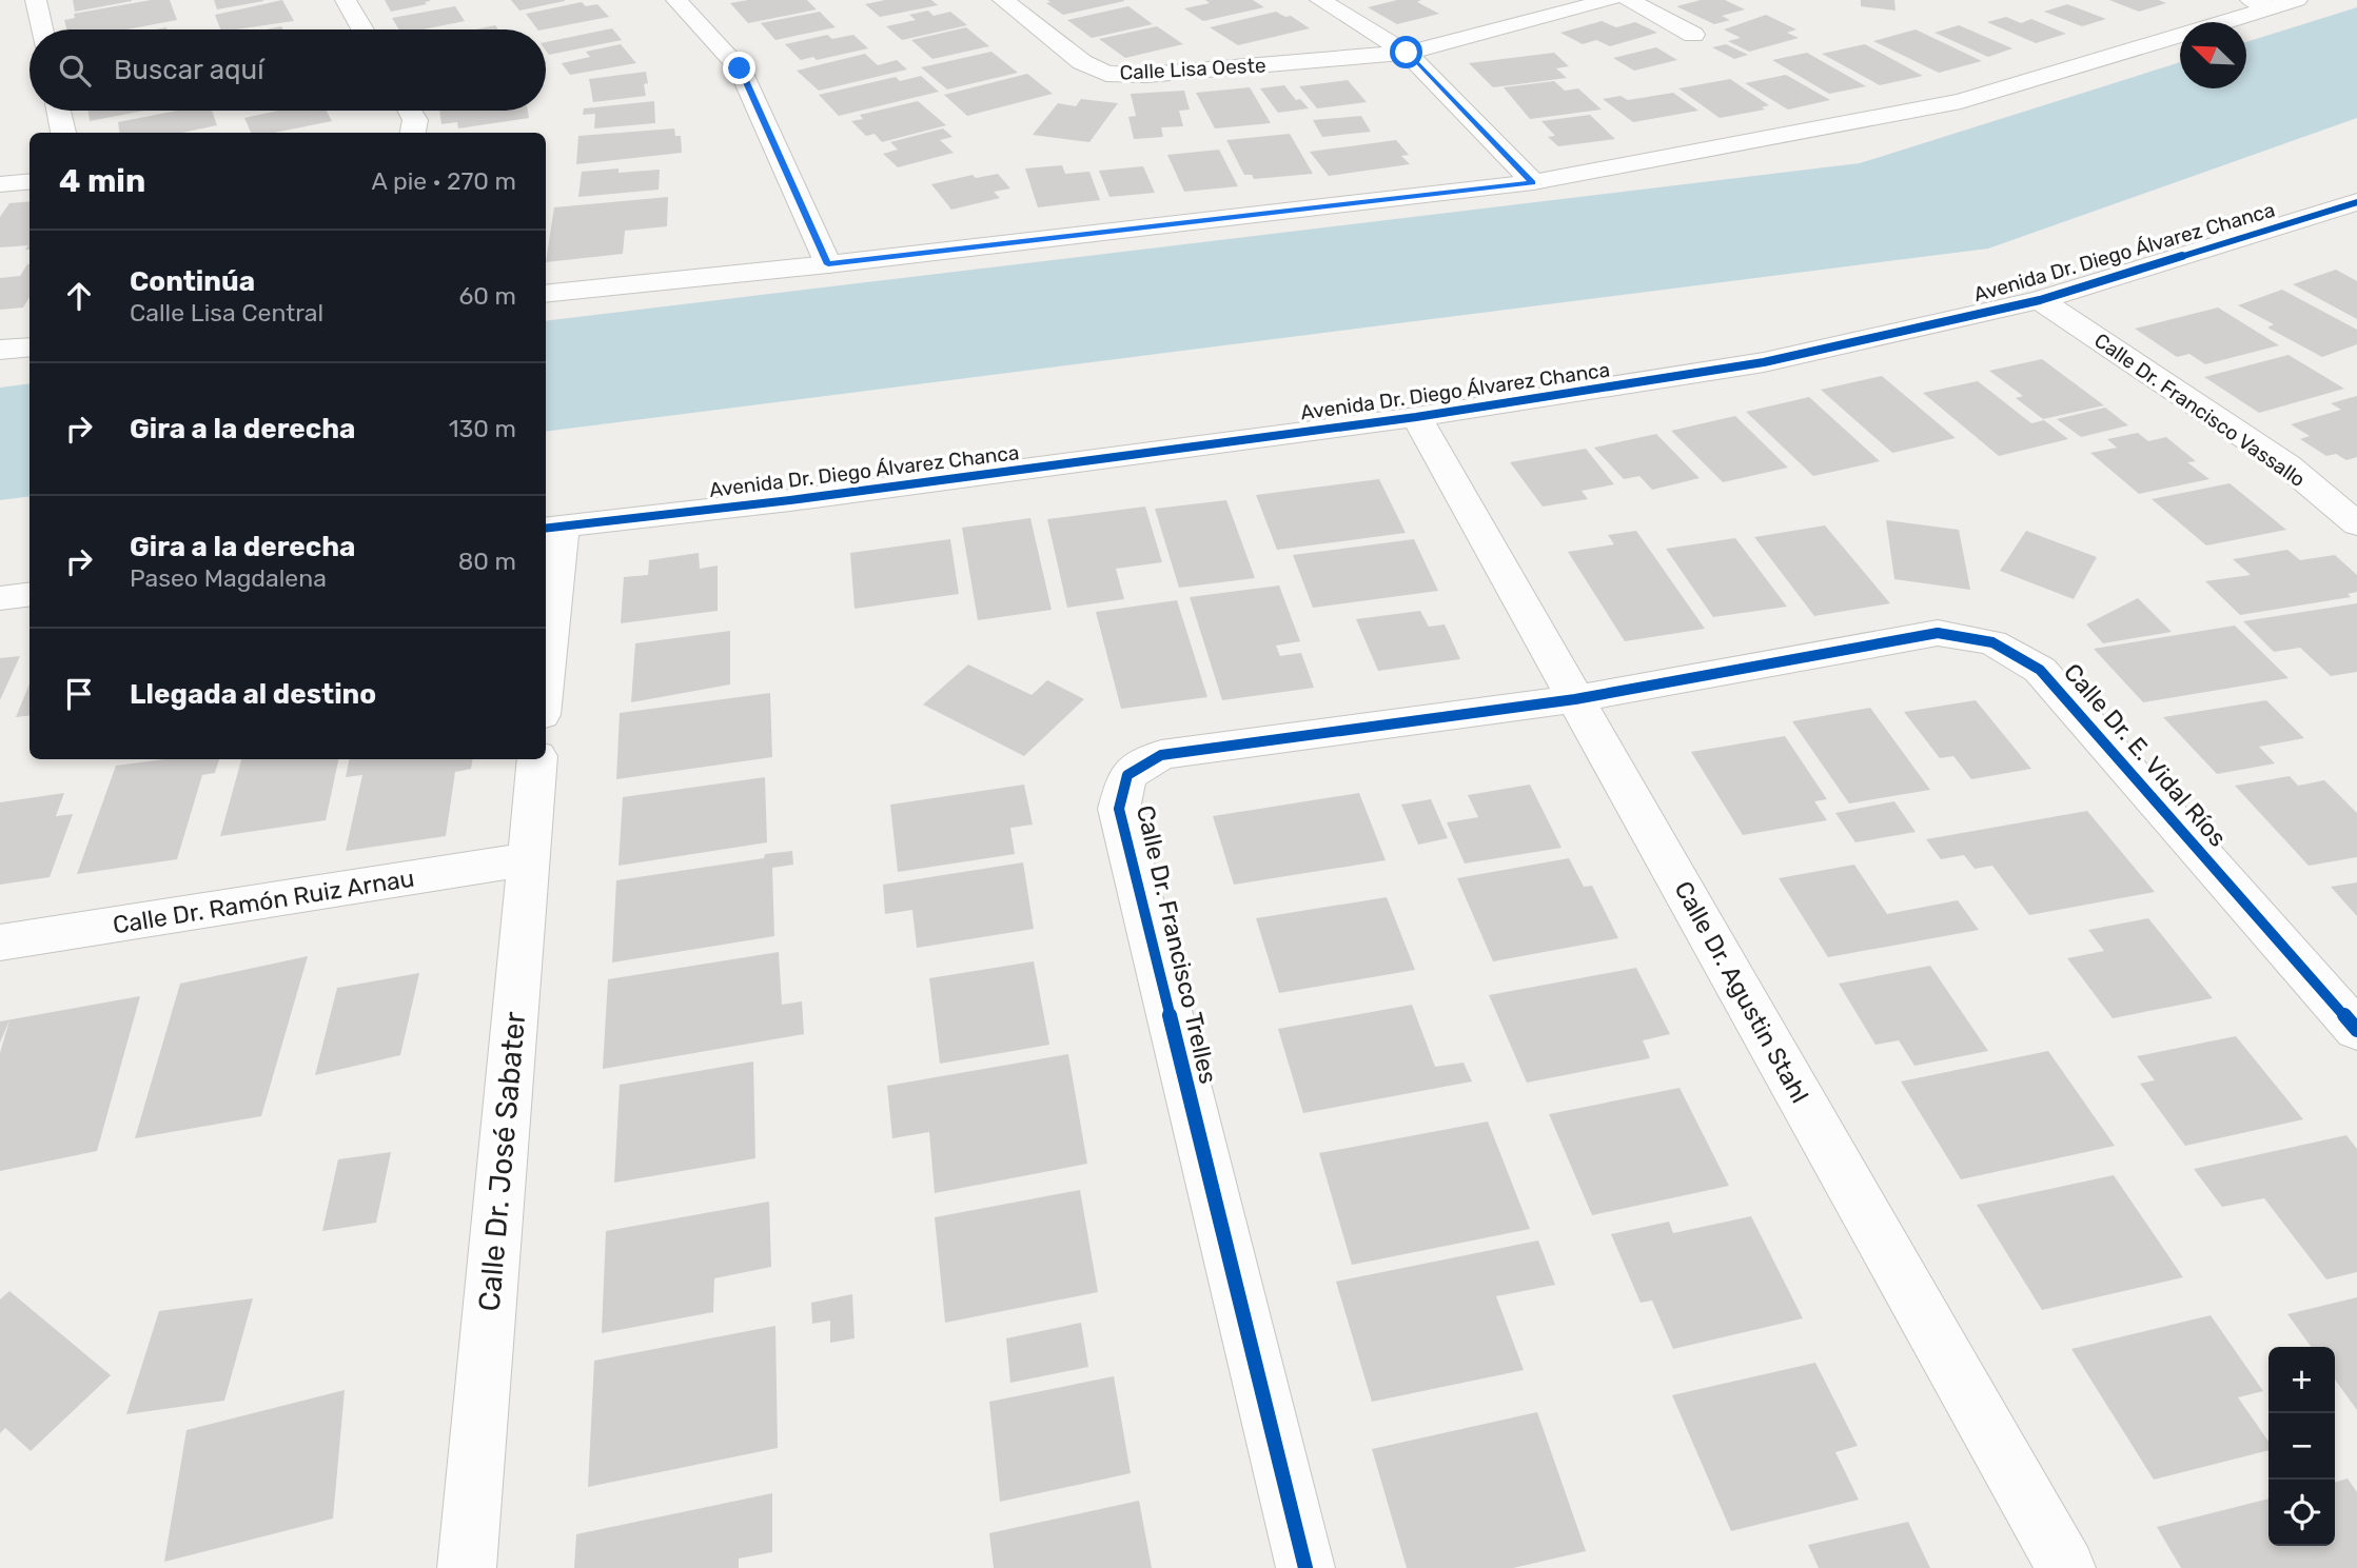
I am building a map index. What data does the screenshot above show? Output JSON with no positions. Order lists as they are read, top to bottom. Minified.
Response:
{"streets":{"street":["Calle Lisa Oeste","Avenida Dr. Diego Álvarez Chanca","Calle Dr. Francisco Vassallo","Calle Dr. E. Vidal Ríos","Calle Dr. Ramón Ruiz Arnau","Calle Dr. Francisco Trelles","Calle Dr. Agustin Stahl","Calle Dr. José Sabater"]},"crossings":[["Avenida Dr. Diego Álvarez Chanca","Calle Dr. Francisco Vassallo"],["Avenida Dr. Diego Álvarez Chanca","Calle Dr. Agustin Stahl"],["Calle Dr. E. Vidal Ríos","Calle Dr. Francisco Trelles"],["Calle Dr. E. Vidal Ríos","Calle Dr. Agustin Stahl"],["Calle Dr. Ramón Ruiz Arnau","Calle Dr. José Sabater"],["Calle Dr. Francisco Trelles","Calle Dr. Agustin Stahl"]],"north":"top left","page":{"search":"Buscar aquí","heading":["4 min","A pie · 270 m"],"list":[["Continúa","Calle Lisa Central","60 m"],["Gira a la derecha","130 m"],["Gira a la derecha","Paseo Magdalena","80 m"],"Llegada al destino"],"map_buttons":["+","−"]}}
